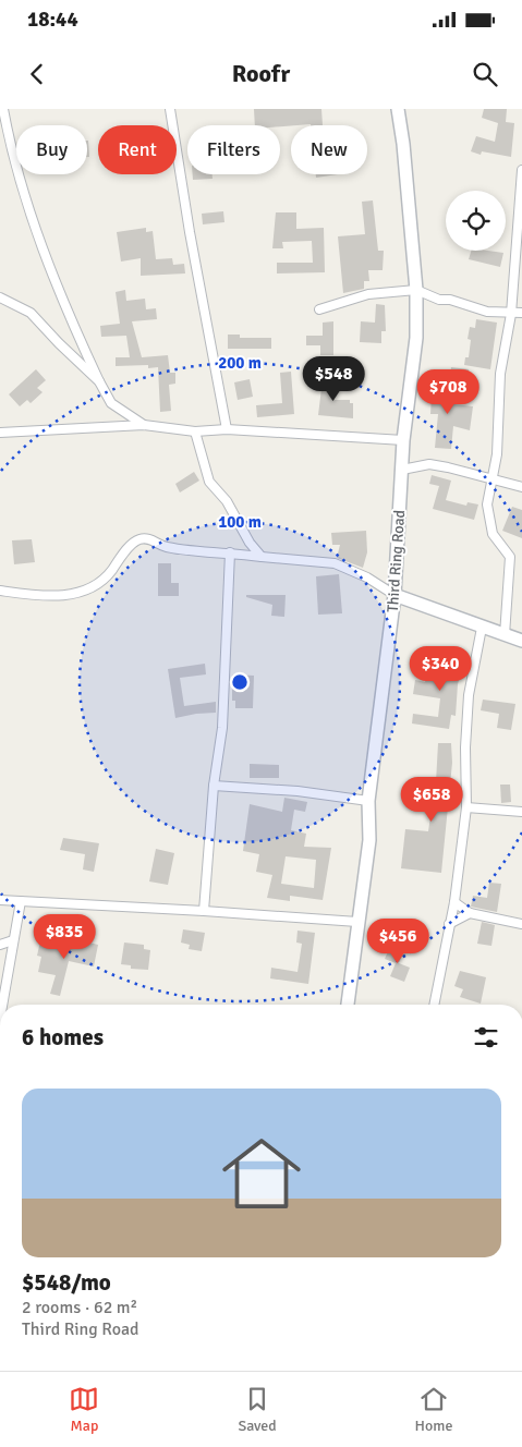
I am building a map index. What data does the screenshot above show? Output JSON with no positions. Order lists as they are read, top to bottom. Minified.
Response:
{"streets":{"street":["Third Ring Road"]},"page":{"status":"18:44","header":"Roofr","chip":["Buy","Rent","Filters","New"],"price":["$548","$708","$340","$658","$835","$456"],"heading":"6 homes","list":[{"name":"$548/mo","note":"2 rooms · 62 m² · Third Ring Road"}],"tabs":["Map","Saved","Home"]},"rings":["200 m","100 m"]}
